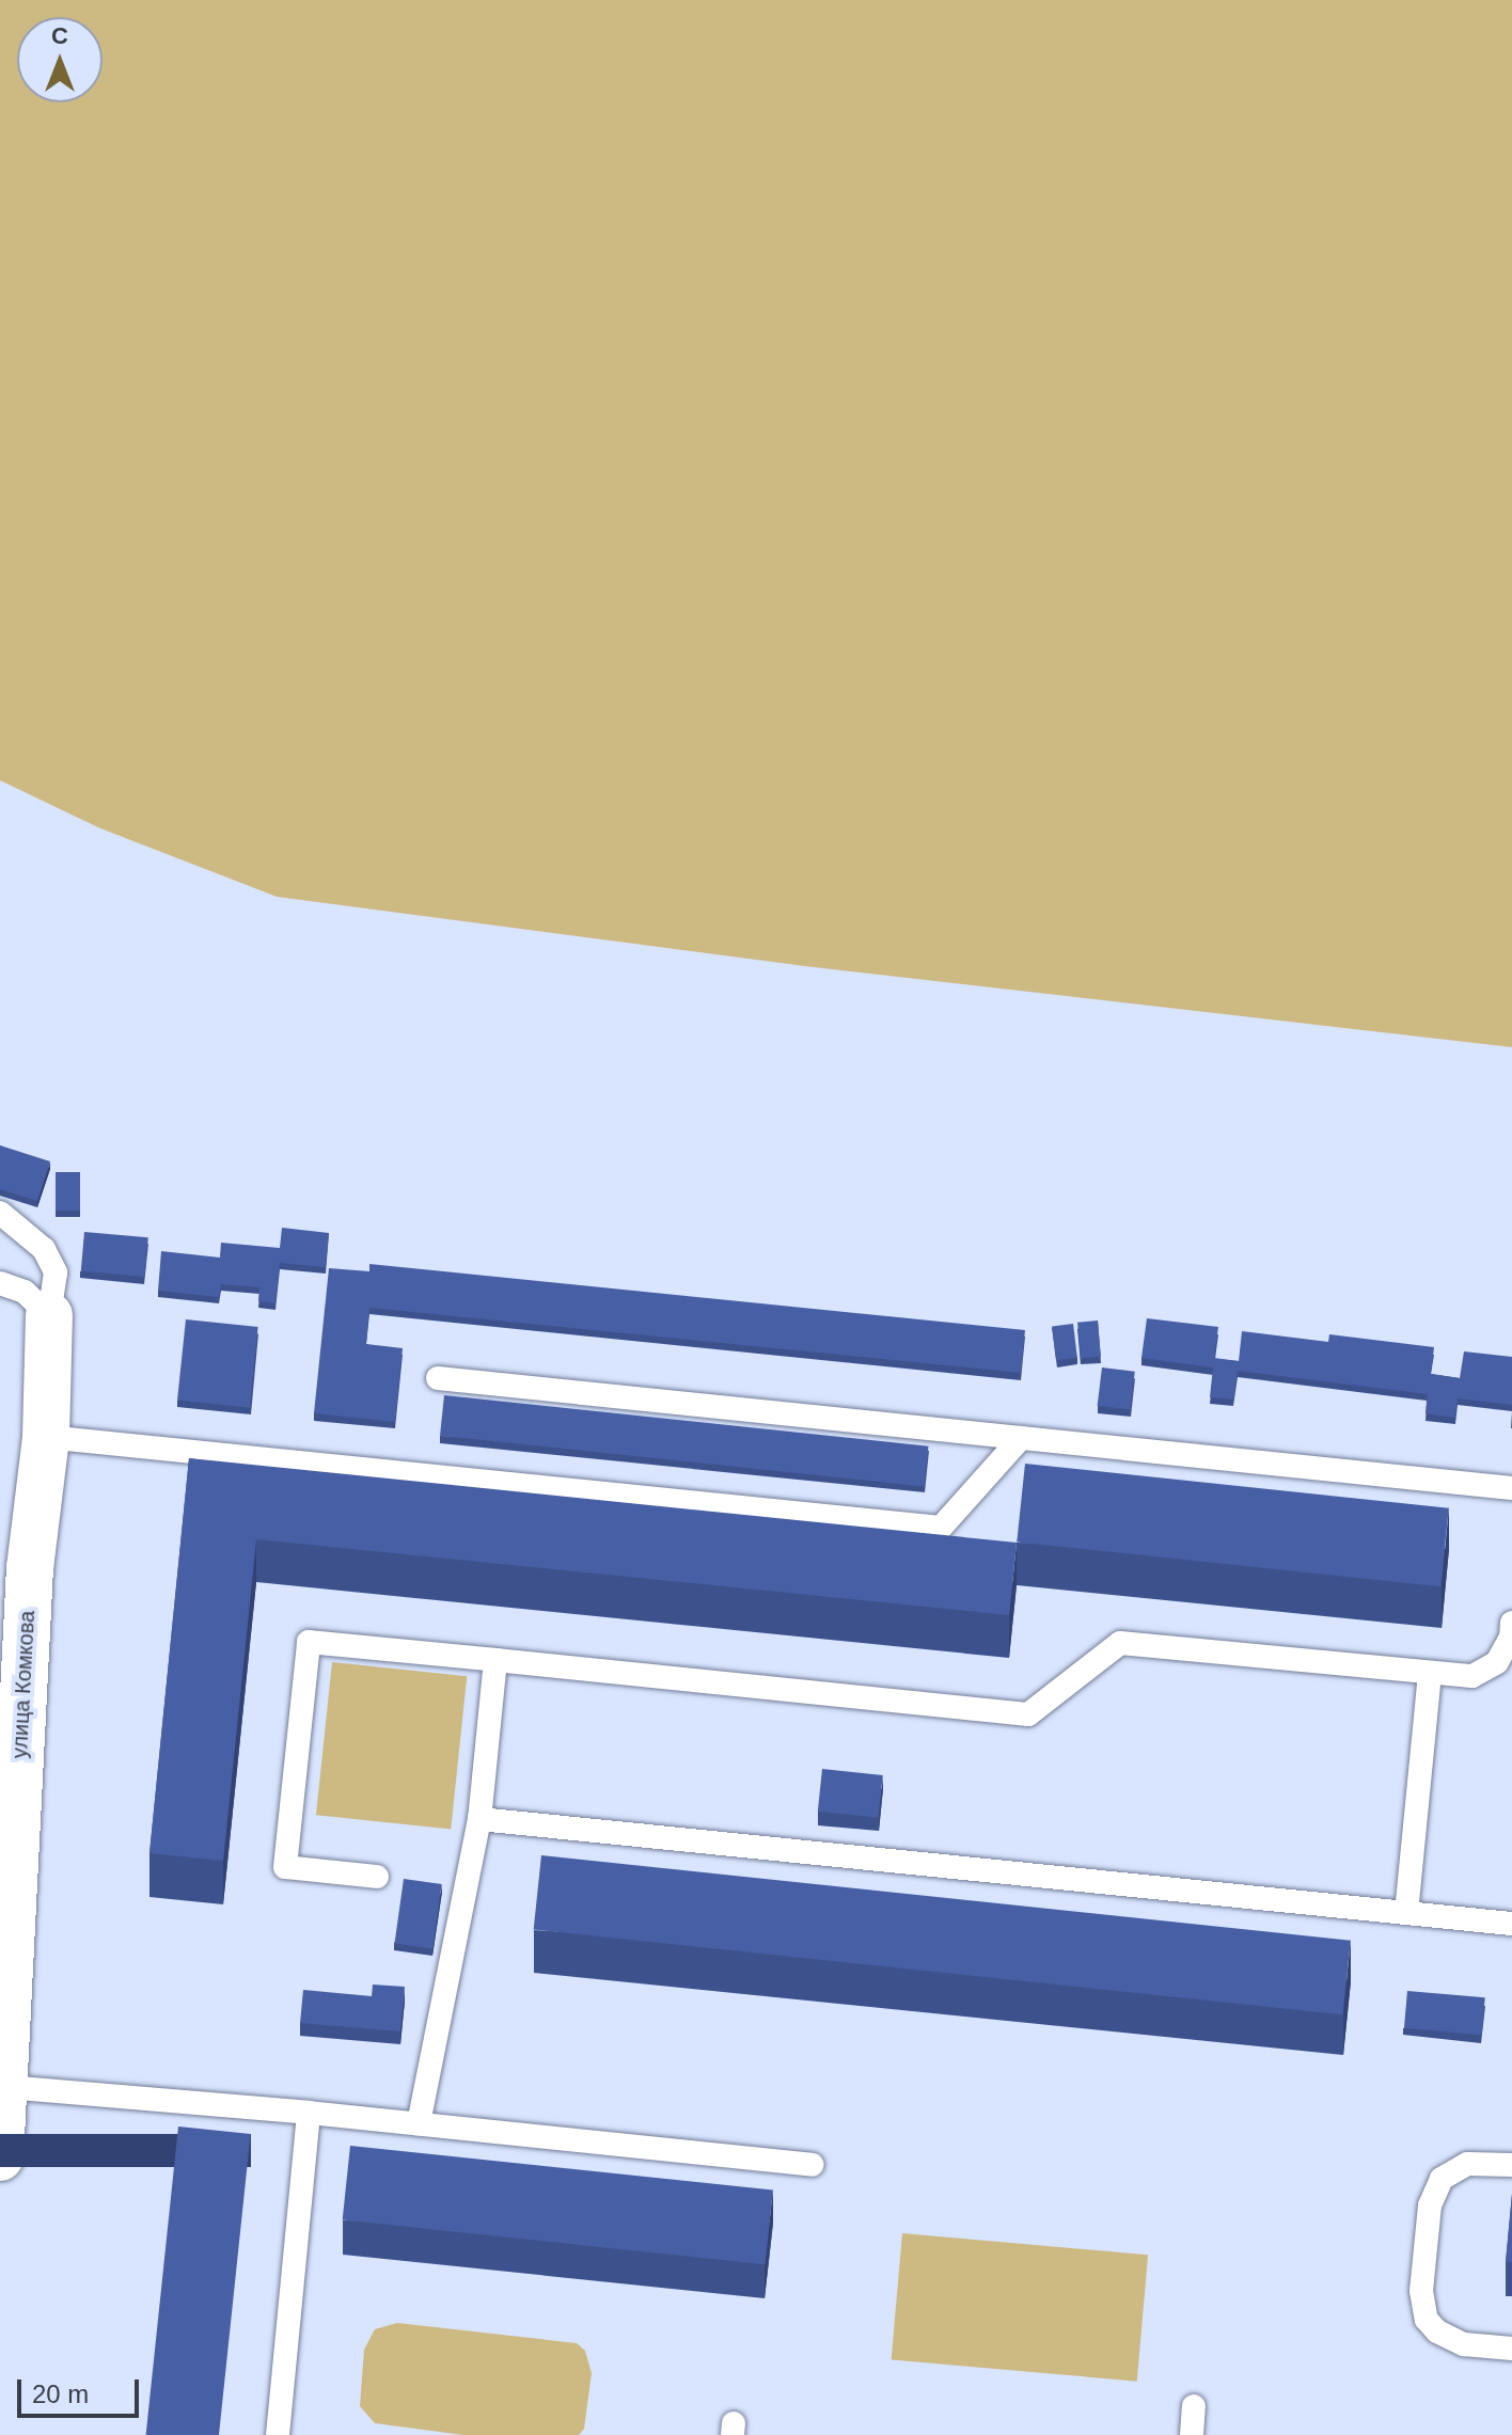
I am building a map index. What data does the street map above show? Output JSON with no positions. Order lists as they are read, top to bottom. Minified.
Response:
{"streets":{"street":["улица Комкова"]},"scale_bar":"20 m","north":"top"}
